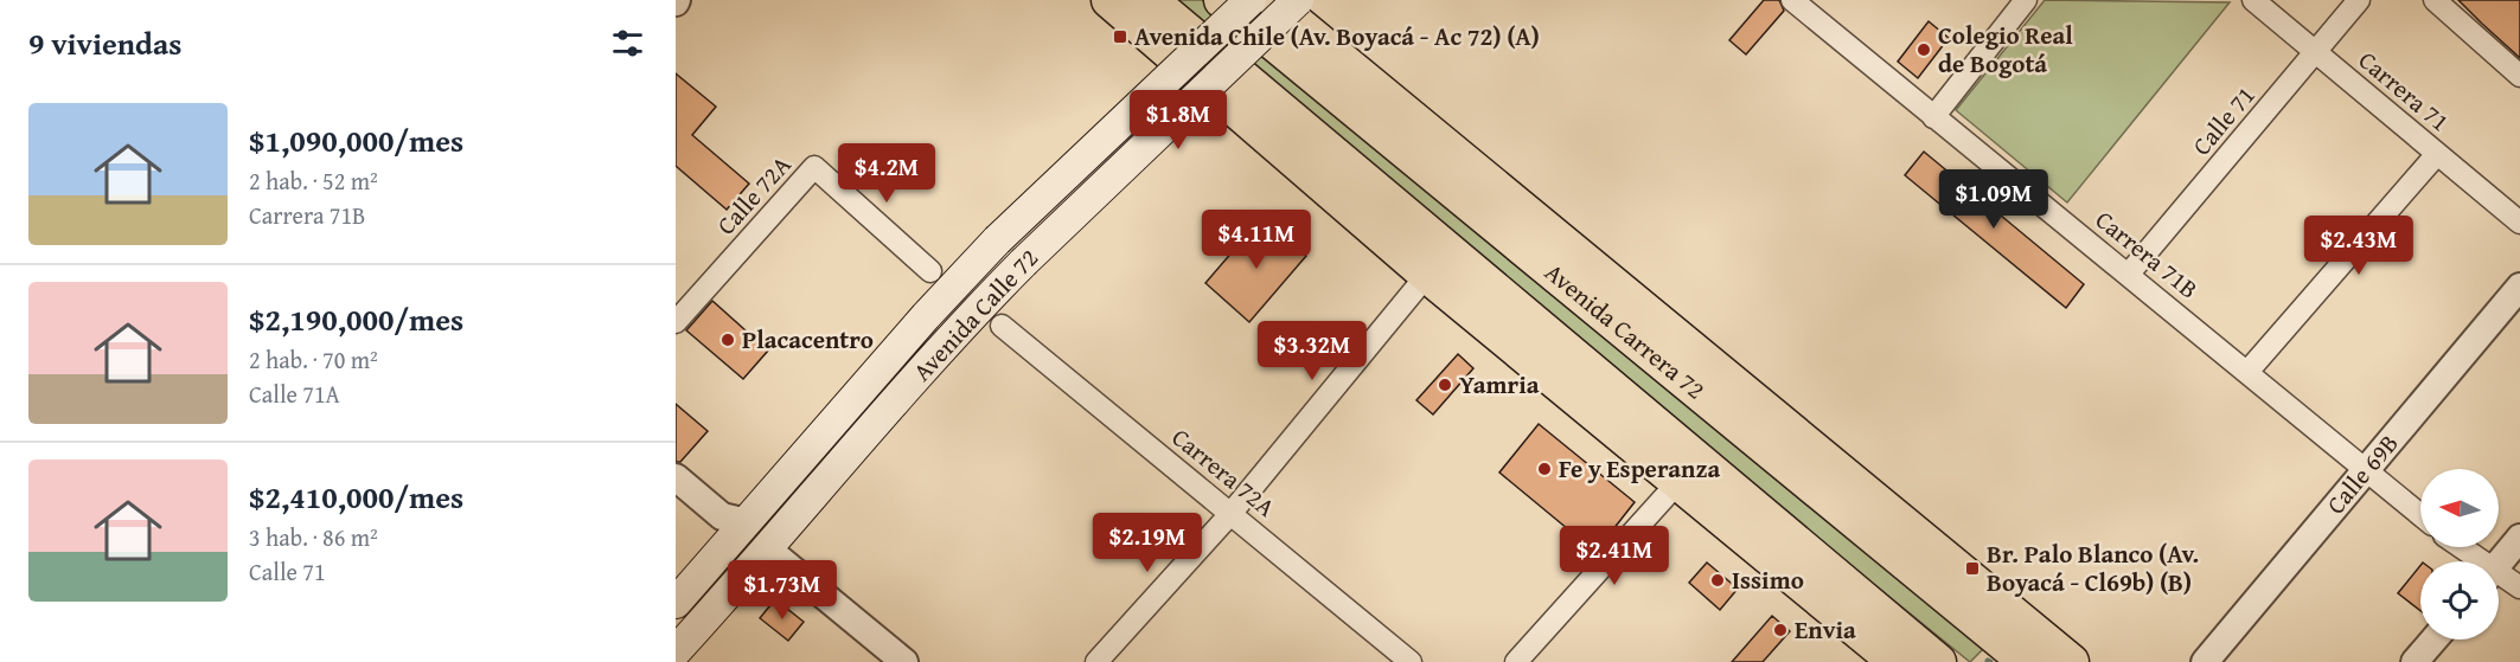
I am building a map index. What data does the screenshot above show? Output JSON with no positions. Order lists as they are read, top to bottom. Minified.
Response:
{"streets":{"highway":["Avenida Carrera 72"],"main road":["Avenida Calle 72"],"street":["Carrera 71","Calle 71","Calle 72A","Carrera 71B","Carrera 72A","Calle 69B"]},"crossings":[["Carrera 71","Calle 71"],["Calle 71","Carrera 71B"],["Carrera 71B","Calle 69B"]],"places":{"transit":["Avenida Chile (Av. Boyacá - Ac 72) (A)","Br. Palo Blanco (Av. Boyacá - Cl69b) (B)"],"other":["Colegio Real de Bogotá","Placacentro","Yamria","Fe y Esperanza","Issimo","Envia"]},"north":"left","page":{"heading":"9 viviendas","list":[{"name":"$1,090,000/mes","note":"2 hab. · 52 m² · Carrera 71B"},{"name":"$2,190,000/mes","note":"2 hab. · 70 m² · Calle 71A"},{"name":"$2,410,000/mes","note":"3 hab. · 86 m² · Calle 71"}],"price":["$1.8M","$4.2M","$1.09M","$4.11M","$2.43M","$3.32M","$2.19M","$2.41M","$1.73M"]}}
